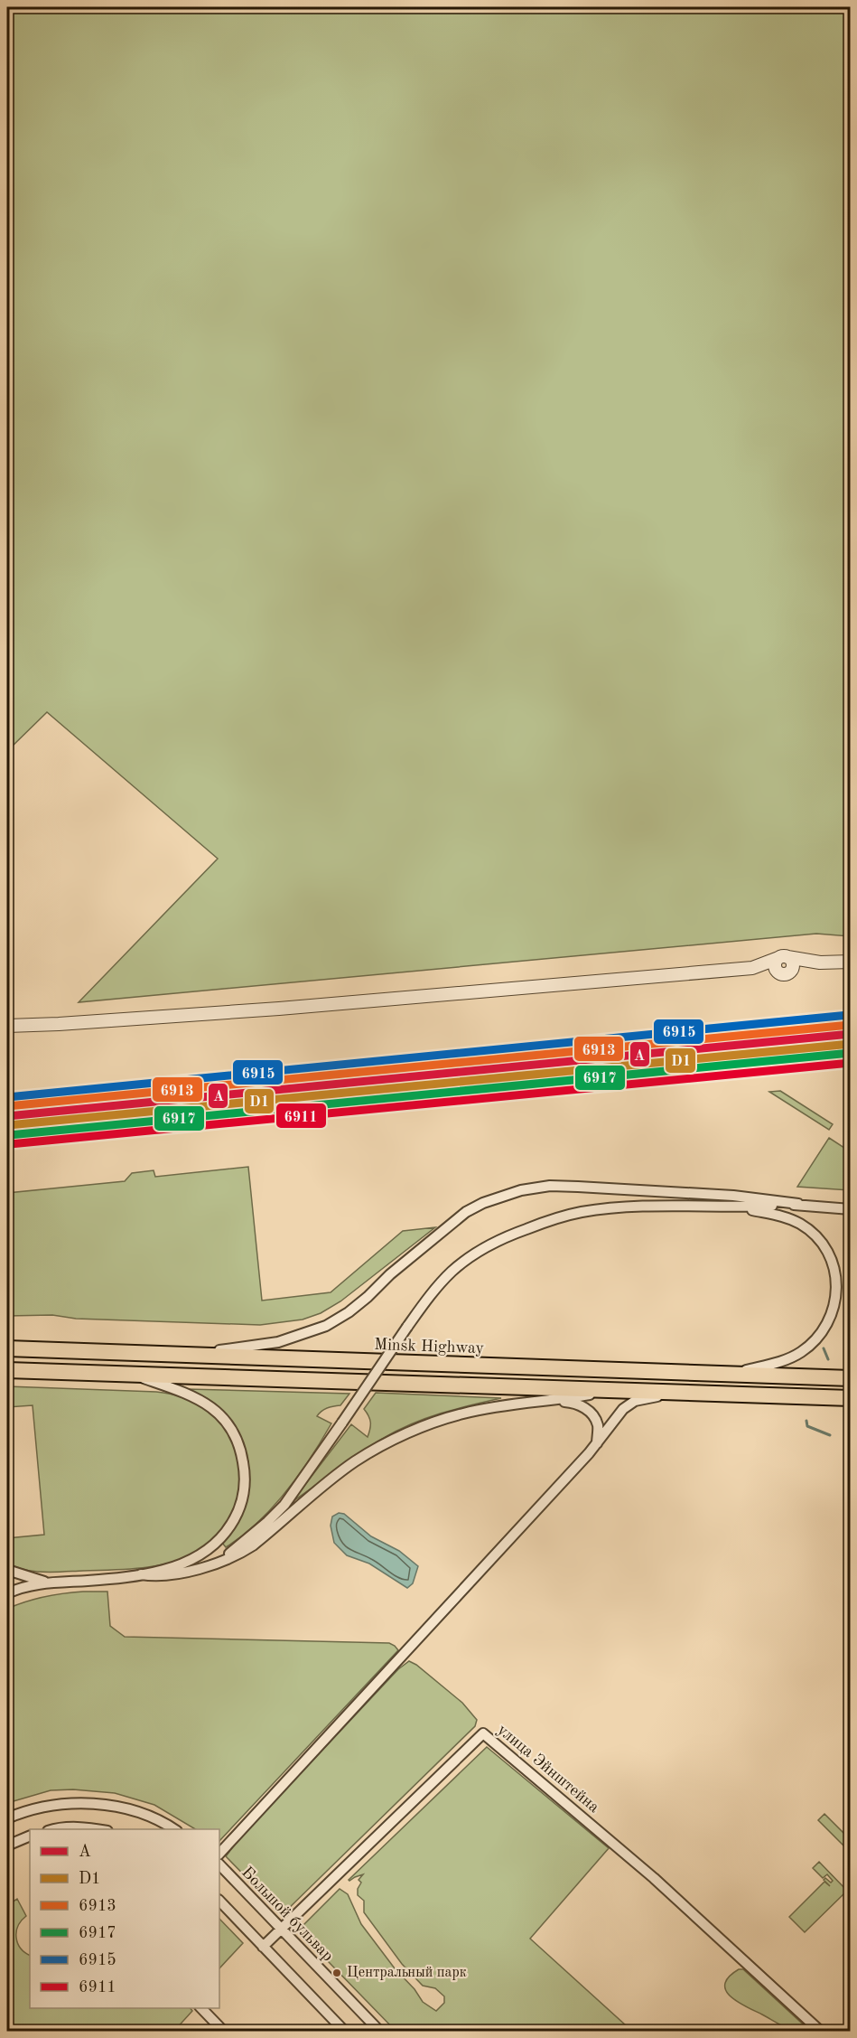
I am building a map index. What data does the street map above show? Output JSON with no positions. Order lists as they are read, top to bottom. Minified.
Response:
{"streets":{"highway":["Minsk Highway"],"street":["улица Эйнштейна","Большой бульвар"]},"crossings":[["улица Эйнштейна","Большой бульвар"]],"places":["Центральный парк"],"lines":["transit line 6915","transit line 6913","transit line A","transit line D1","transit line 6917","transit line 6911"],"legend":["A","D1","6913","6917","6915","6911"]}
